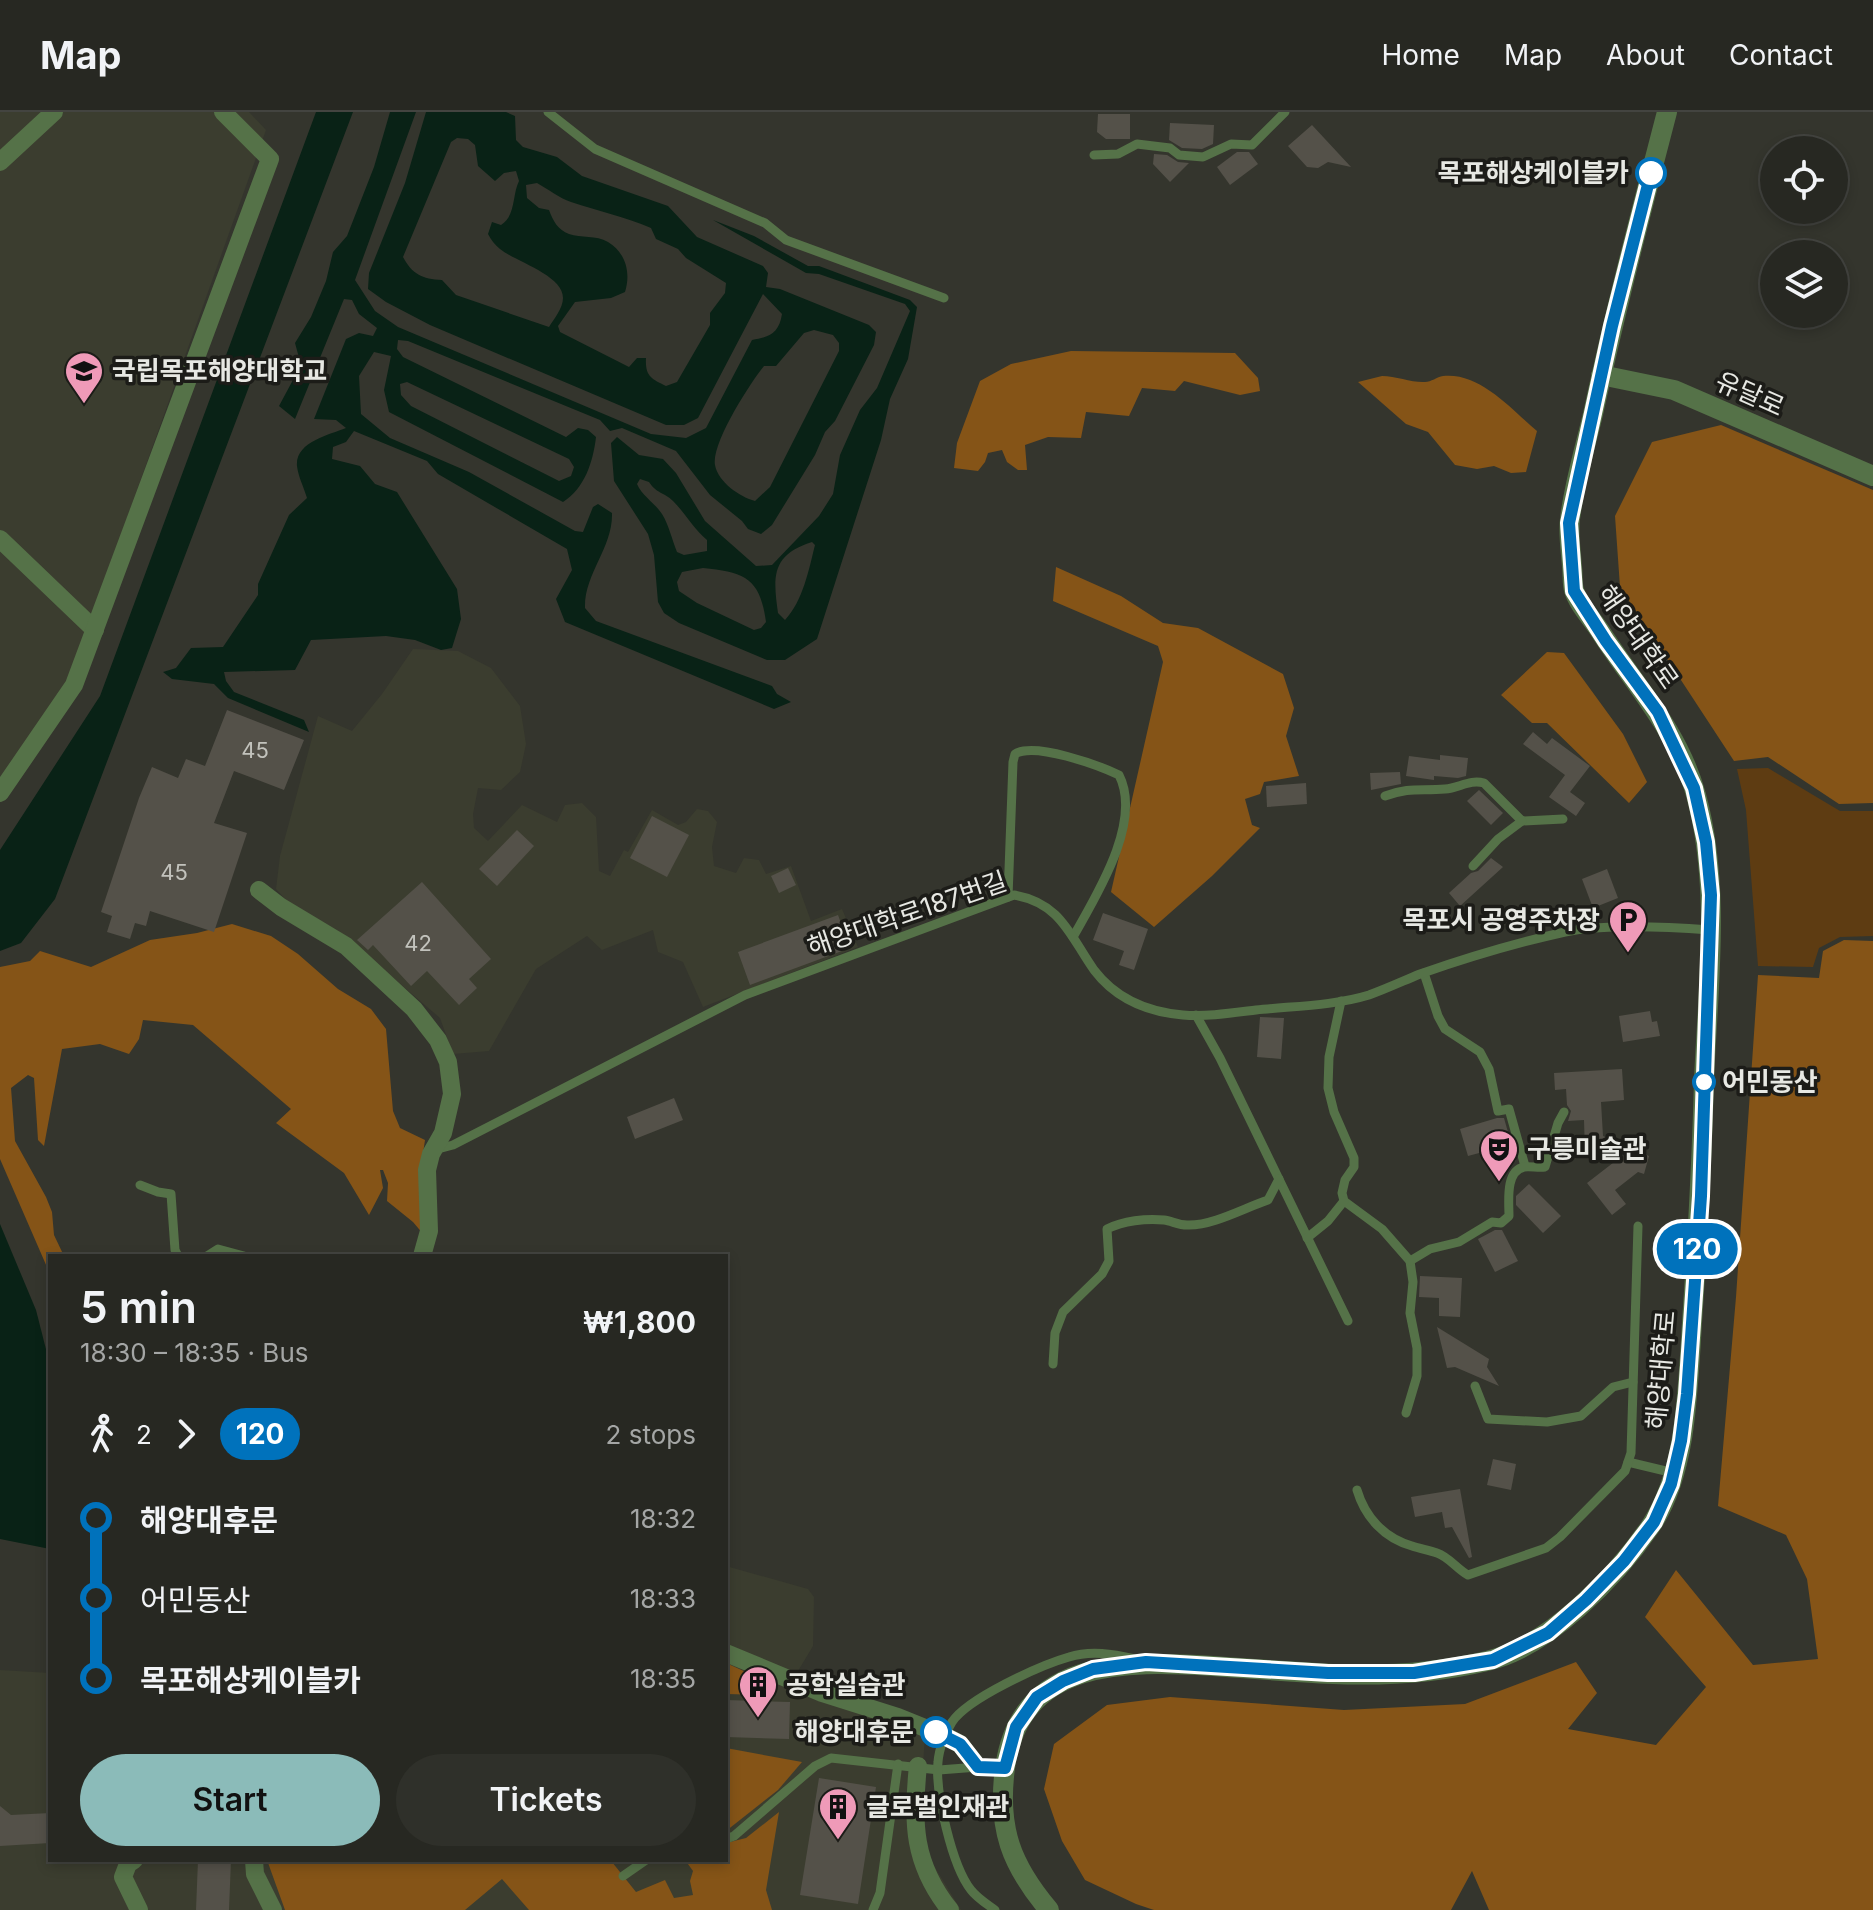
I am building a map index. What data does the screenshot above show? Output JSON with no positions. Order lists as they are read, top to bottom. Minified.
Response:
{"streets":{"street":["유달로","해양대학로"],"lane":["해양대학로187번길"]},"crossings":[["유달로","해양대학로"],["해양대학로","해양대학로187번길"]],"places":{"other":["목포해상케이블카","어민동산","해양대후문"],"school or university":["국립목포해양대학교"],"parking":["목포시 공영주차장"],"theatre":["구릉미술관"],"building":["공학실습관","글로벌인재관"]},"lines":["bus line 120"],"house_numbers":["45","45","42"],"page":{"header":"Map","nav":["Home","Map","About","Contact"],"on_map":"120","heading":["5 min","18:30 – 18:35 · Bus","₩1,800"],"legs":["2","120","2 stops"],"list":[{"name":"해양대후문","value":"18:32"},{"name":"어민동산","value":"18:33"},{"name":"목포해상케이블카","value":"18:35"}],"buttons":["Start","Tickets"]}}
